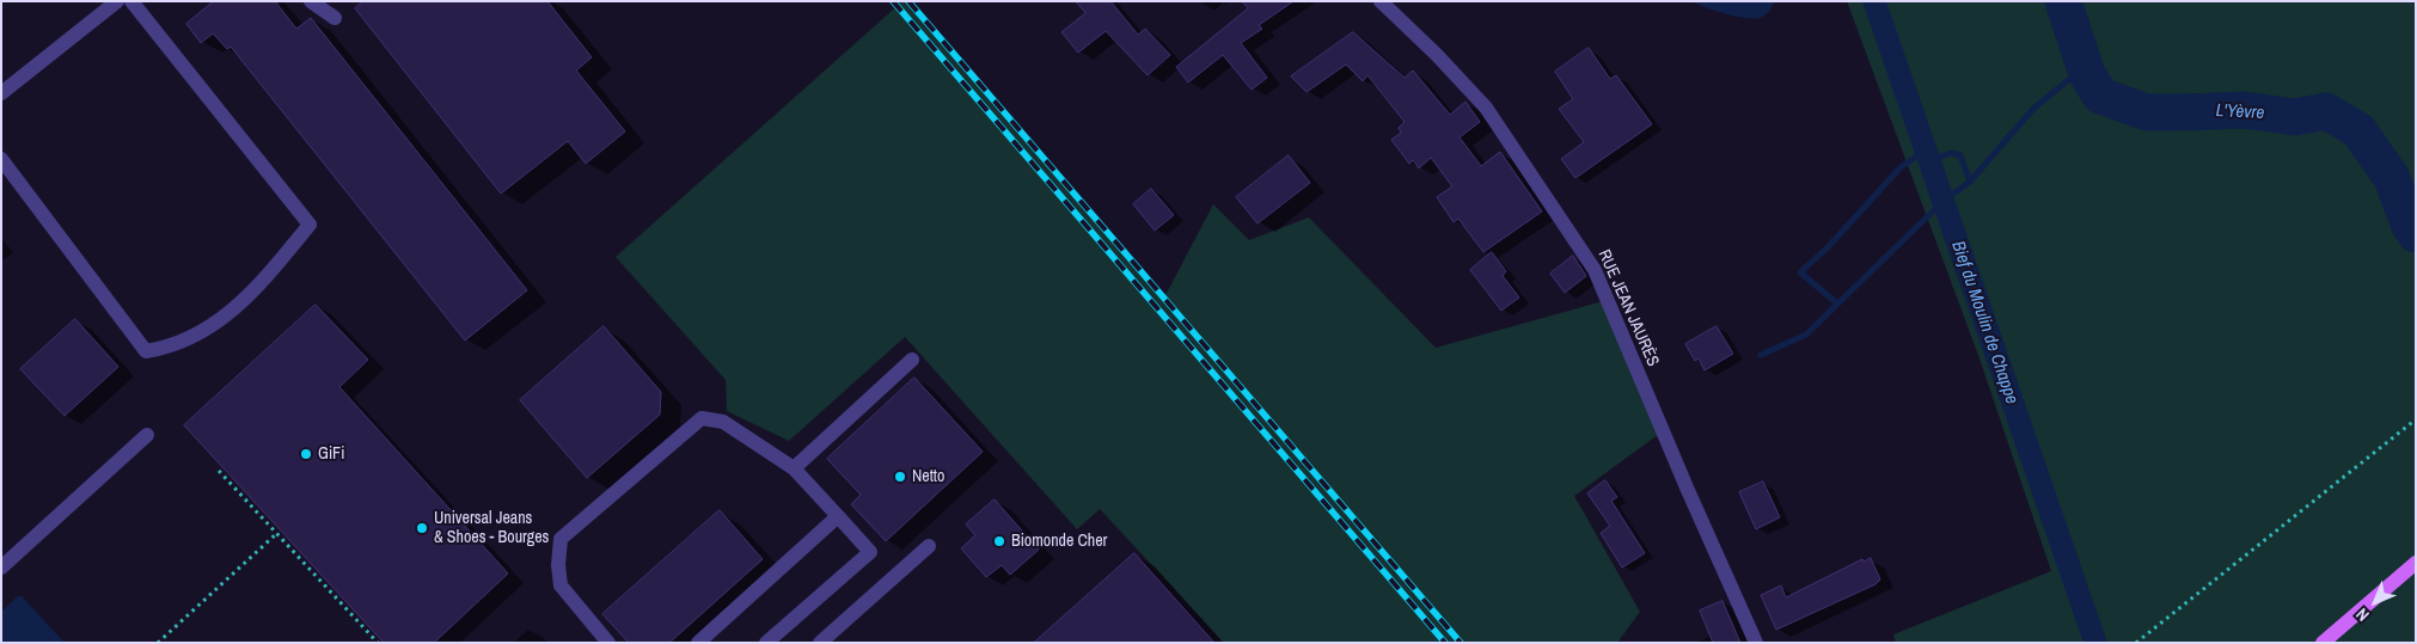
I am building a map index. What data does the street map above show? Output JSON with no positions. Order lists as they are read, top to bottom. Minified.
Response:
{"streets":{"street":["RUE JEAN JAURÈS"]},"water":["L'Yèvre","Bief du Moulin de Chappe"],"places":["GiFi","Netto","Universal Jeans & Shoes - Bourges","Biomonde Cher"],"north":"bottom left"}
